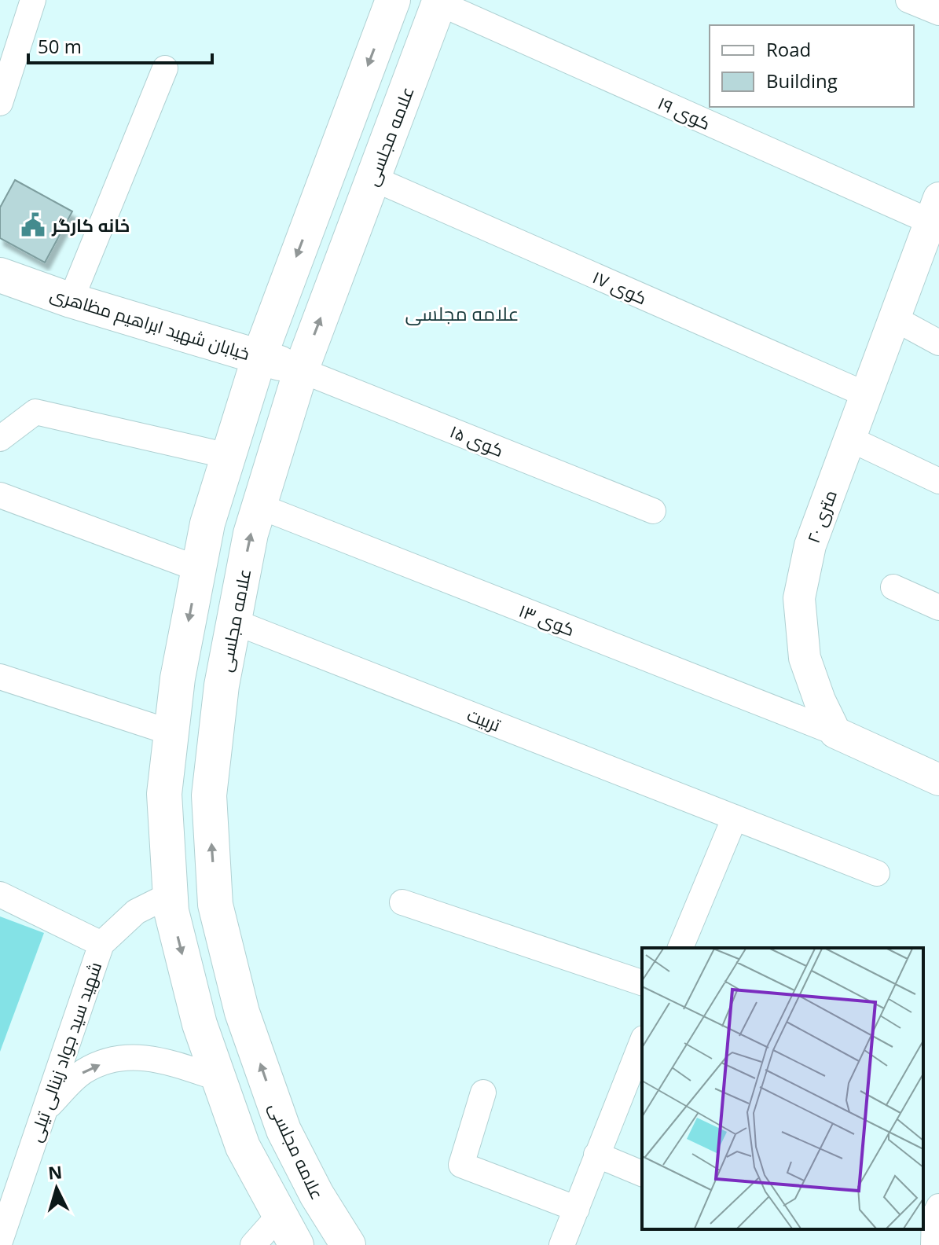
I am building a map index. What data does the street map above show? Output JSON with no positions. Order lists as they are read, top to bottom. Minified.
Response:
{"streets":{"main road":["علامه مجلسی","خیابان شهید ابراهیم مظاهری"],"street":["کوی ۱۹","کوی ۱۷","کوی ۱۵","۲۰ متری","کوی ۱۳","تربیت","شهید سید جواد زینالی تیلی"]},"crossings":[["کوی ۱۹","علامه مجلسی"],["کوی ۱۹","۲۰ متری"],["علامه مجلسی","کوی ۱۷"],["علامه مجلسی","خیابان شهید ابراهیم مظاهری"],["علامه مجلسی","کوی ۱۵"],["علامه مجلسی","کوی ۱۳"],["علامه مجلسی","تربیت"],["کوی ۱۷","۲۰ متری"],["خیابان شهید ابراهیم مظاهری","کوی ۱۵"],["۲۰ متری","کوی ۱۳"]],"districts":["علامه مجلسی"],"places":{"public building":["خانه کارگر"]},"legend":["Road","Building"],"scale_bar":"50 m","north":"top"}
